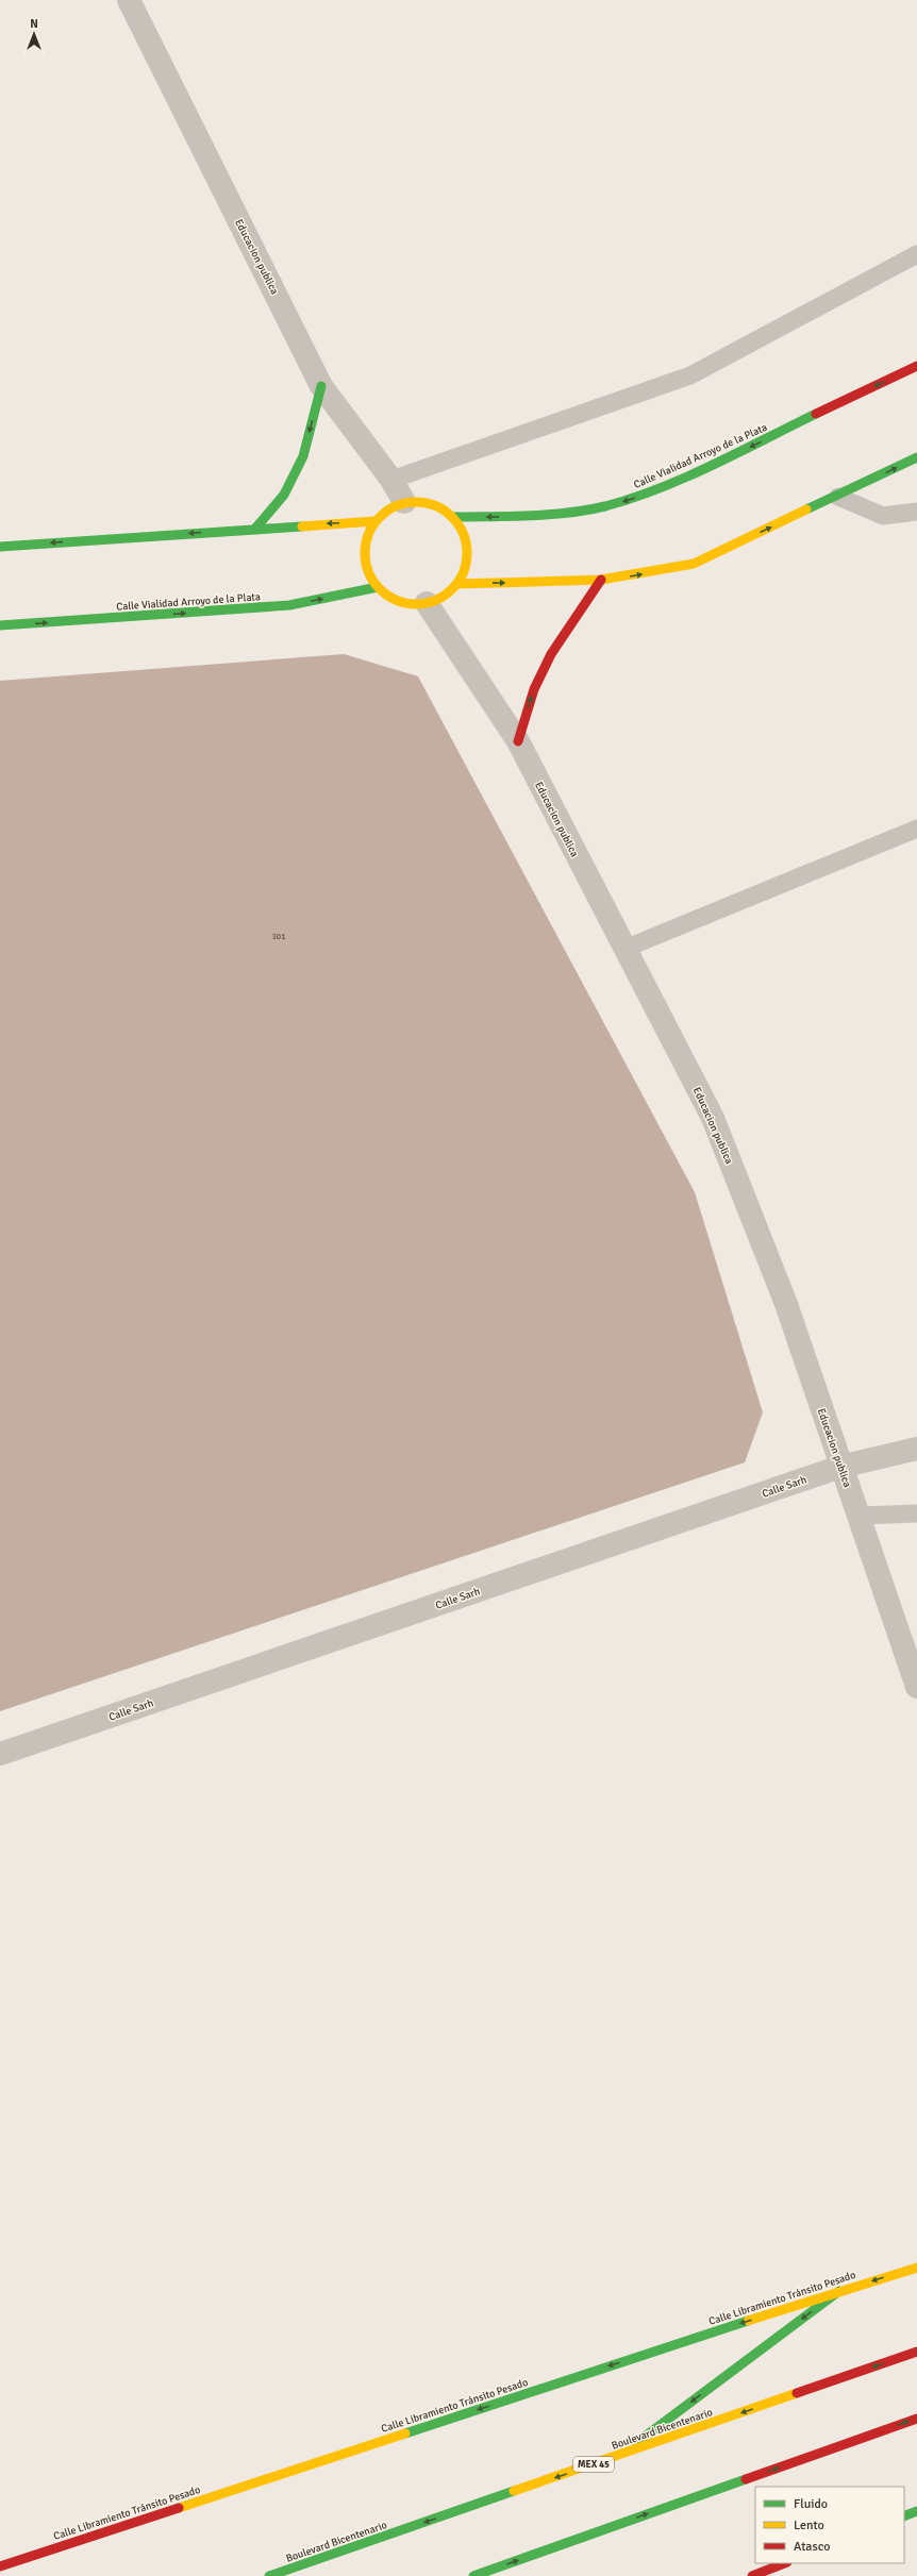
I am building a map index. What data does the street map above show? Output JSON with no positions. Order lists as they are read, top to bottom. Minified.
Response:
{"streets":{"main road":["Calle Vialidad Arroyo de la Plata","Calle Libramiento Tránsito Pesado","Boulevard Bicentenario","MEX 45"],"street":["Educacion publica","Calle Sarh"]},"crossings":[["Educacion publica","Calle Vialidad Arroyo de la Plata"],["Educacion publica","Calle Sarh"]],"one_way":["Calle Libramiento Tránsito Pesado"],"house_numbers":["301"],"legend":["Fluido","Lento","Atasco"],"north":"top"}
